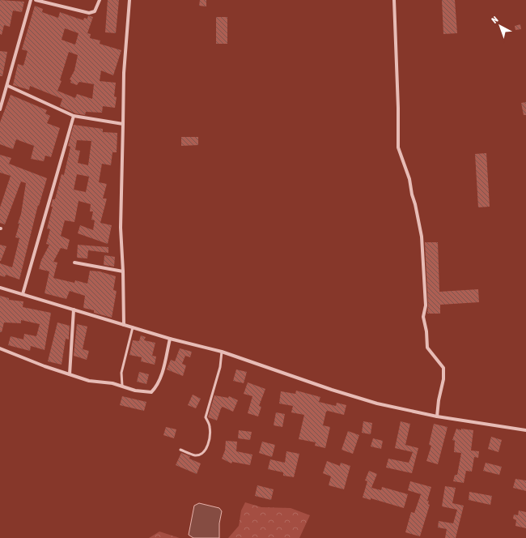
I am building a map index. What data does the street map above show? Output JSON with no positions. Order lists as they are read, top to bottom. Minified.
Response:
{"north":"top left"}
